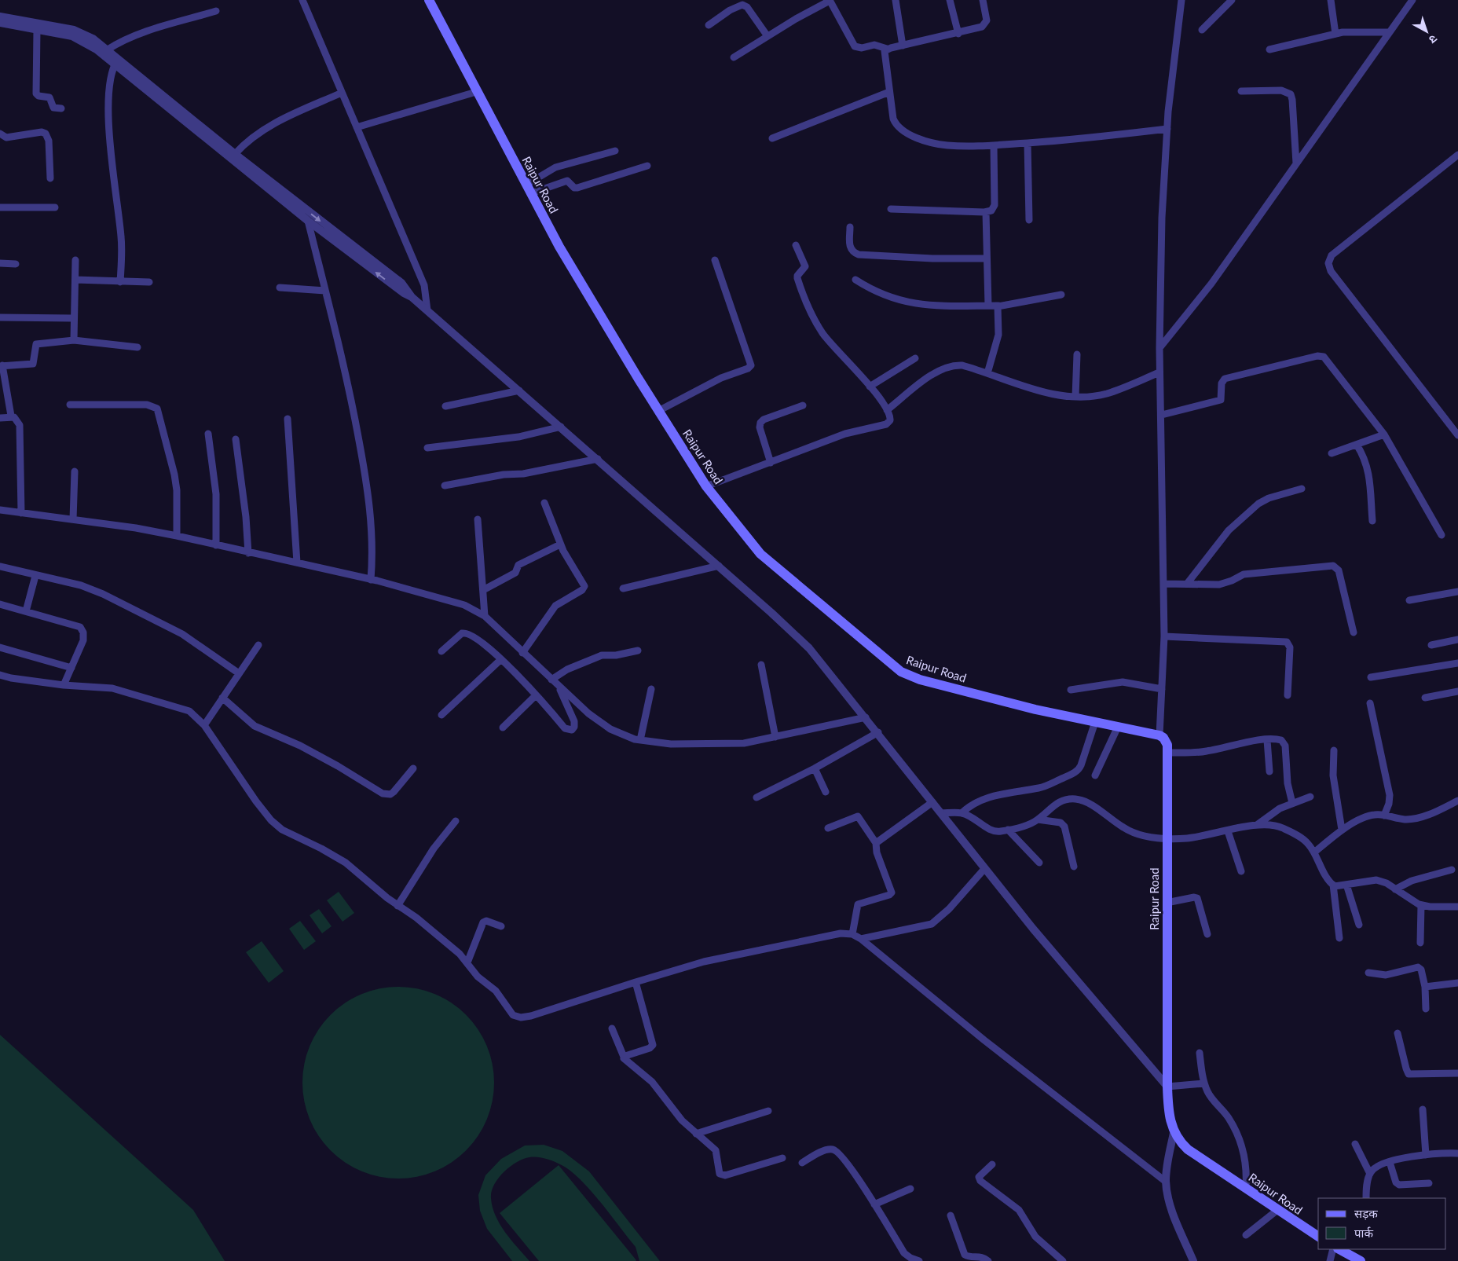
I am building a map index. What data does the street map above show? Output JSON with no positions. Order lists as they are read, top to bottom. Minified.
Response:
{"streets":{"main road":["Raipur Road"]},"legend":["सड़क","पार्क"],"north":"bottom right"}
